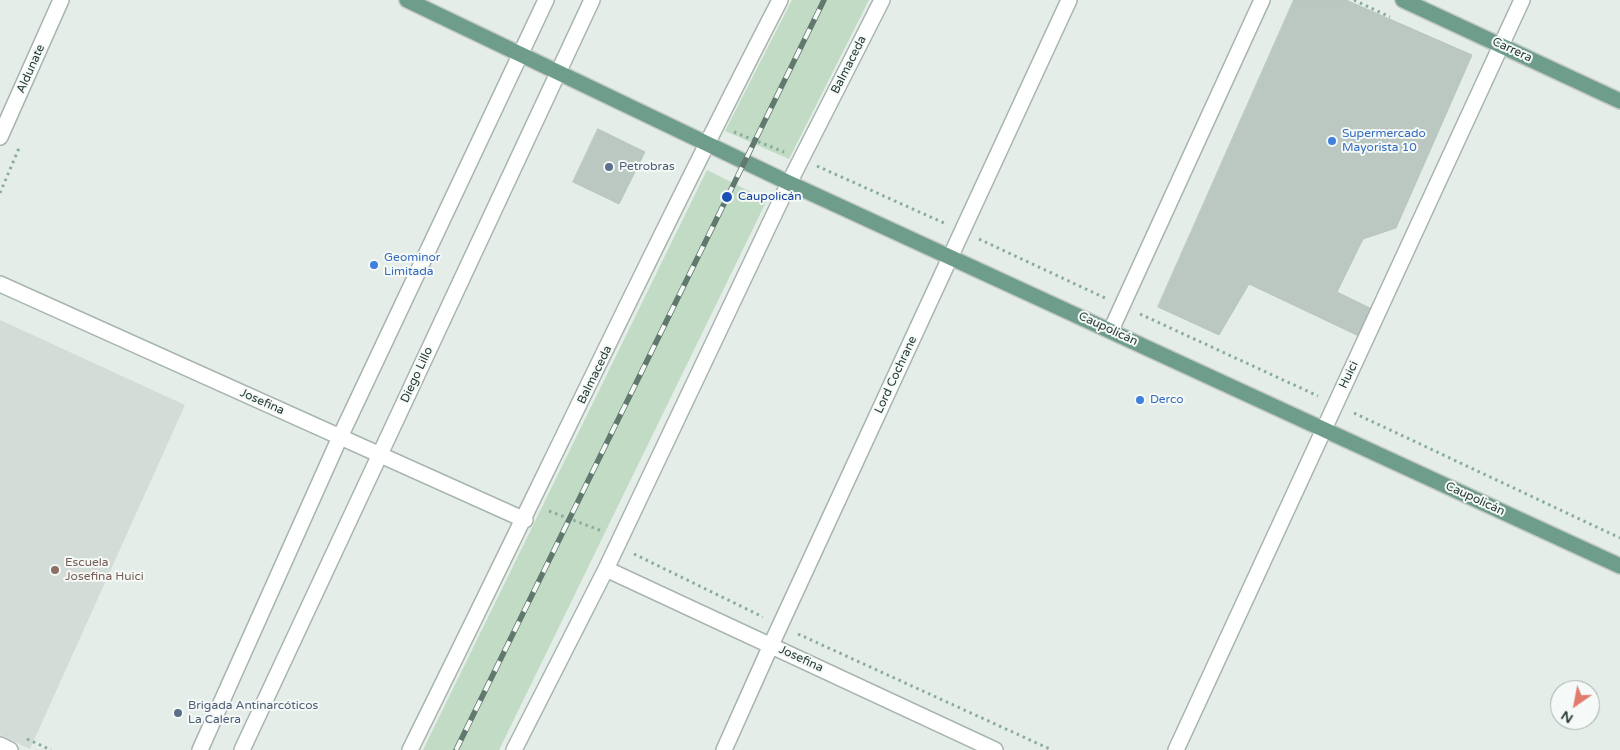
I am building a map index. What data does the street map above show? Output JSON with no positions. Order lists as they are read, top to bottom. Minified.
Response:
{"streets":{"main road":["Carrera","Caupolicán"],"street":["Balmaceda","Aldunate","Diego Lillo","Lord Cochrane","Huici","Josefina"]},"crossings":[["Carrera","Huici"],["Balmaceda","Caupolicán"],["Balmaceda","Josefina"],["Caupolicán","Diego Lillo"],["Caupolicán","Lord Cochrane"],["Caupolicán","Huici"],["Diego Lillo","Josefina"],["Lord Cochrane","Josefina"]],"places":["Supermercado Mayorista 10","Petrobras","Caupolicán","Geominor Limitada","Derco","Escuela Josefina Huici","Brigada Antinarcóticos La Calera"],"north":"bottom left"}
